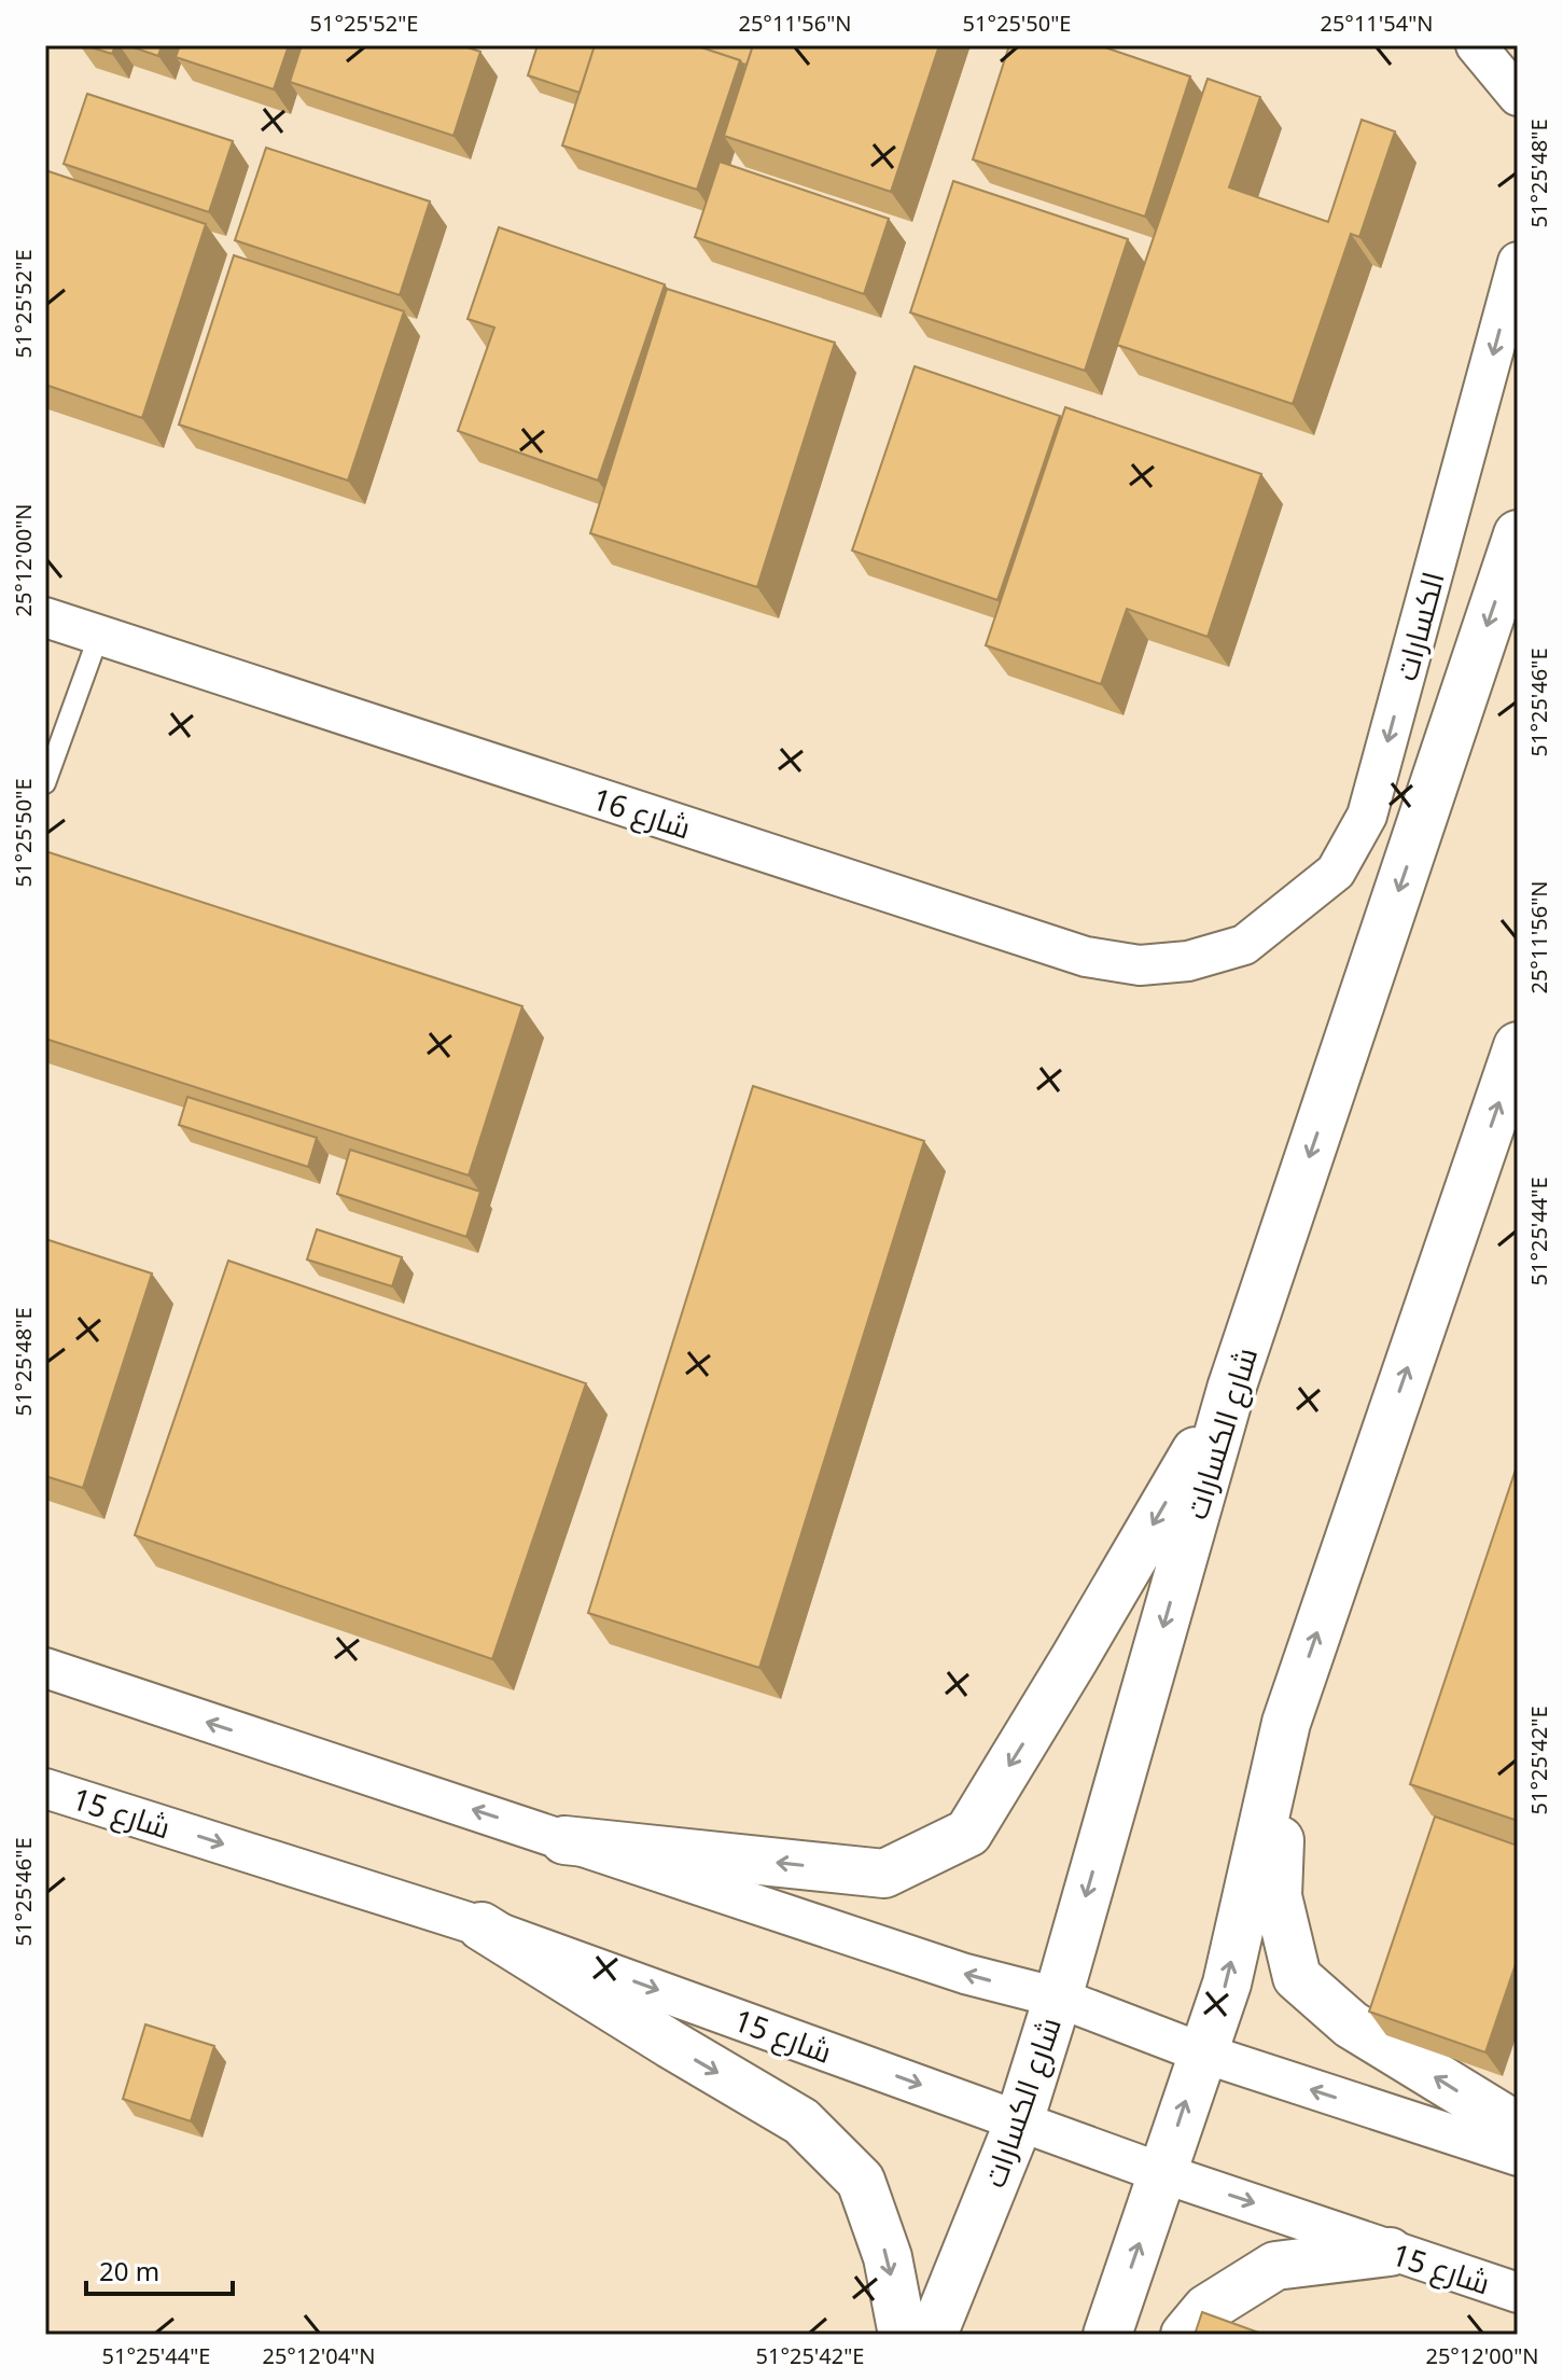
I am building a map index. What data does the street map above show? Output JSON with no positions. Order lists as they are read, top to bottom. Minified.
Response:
{"streets":{"street":["الكسارات","شارع 16","شارع الكسارات","شارع 15"]},"crossings":[["الكسارات","شارع 16"],["شارع الكسارات","شارع 15"]],"one_way":["الكسارات"],"scale_bar":"20 m","coordinates":["51°25'52\"E","25°11'56\"N","51°25'50\"E","25°11'54\"N","51°25'48\"E","25°12'00\"N","51°25'46\"E","51°25'44\"E","51°25'42\"E","25°12'04\"N"]}
